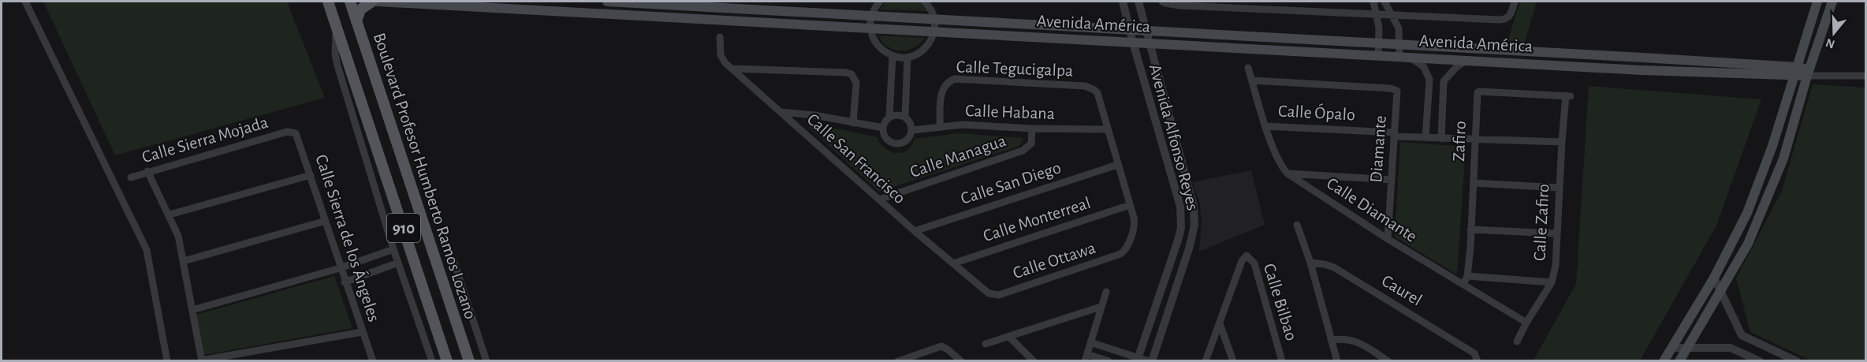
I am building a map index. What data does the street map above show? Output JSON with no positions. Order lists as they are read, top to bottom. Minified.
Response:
{"streets":{"main road":["Avenida América","Boulevard Profesor Humberto Ramos Lozano","910"],"street":["Calle Tegucigalpa","Calle Habana","Calle Ópalo","Avenida Alfonso Reyes","Calle Sierra Mojada","Zafiro","Diamante","Calle Managua","Calle San Francisco","Calle San Diego","Calle Diamante","Calle Monterreal","Calle Zafiro","Calle Sierra de los Ángeles","Calle Ottawa","Caurel","Calle Bilbao"]},"crossings":[["Avenida América","Avenida Alfonso Reyes"],["Calle Tegucigalpa","Calle Habana"],["Calle Habana","Calle Managua"],["Calle Ópalo","Zafiro"],["Calle Ópalo","Diamante"],["Calle Ópalo","Calle Diamante"],["Calle Ópalo","Calle Zafiro"],["Calle Sierra Mojada","Calle Sierra de los Ángeles"],["Zafiro","Calle Diamante"],["Zafiro","Calle Zafiro"],["Diamante","Calle Diamante"],["Calle Managua","Calle San Francisco"],["Calle San Francisco","Calle San Diego"],["Calle San Francisco","Calle Monterreal"],["Calle San Francisco","Calle Ottawa"],["Calle Diamante","Calle Zafiro"],["Calle Monterreal","Calle Ottawa"]],"north":"bottom"}
